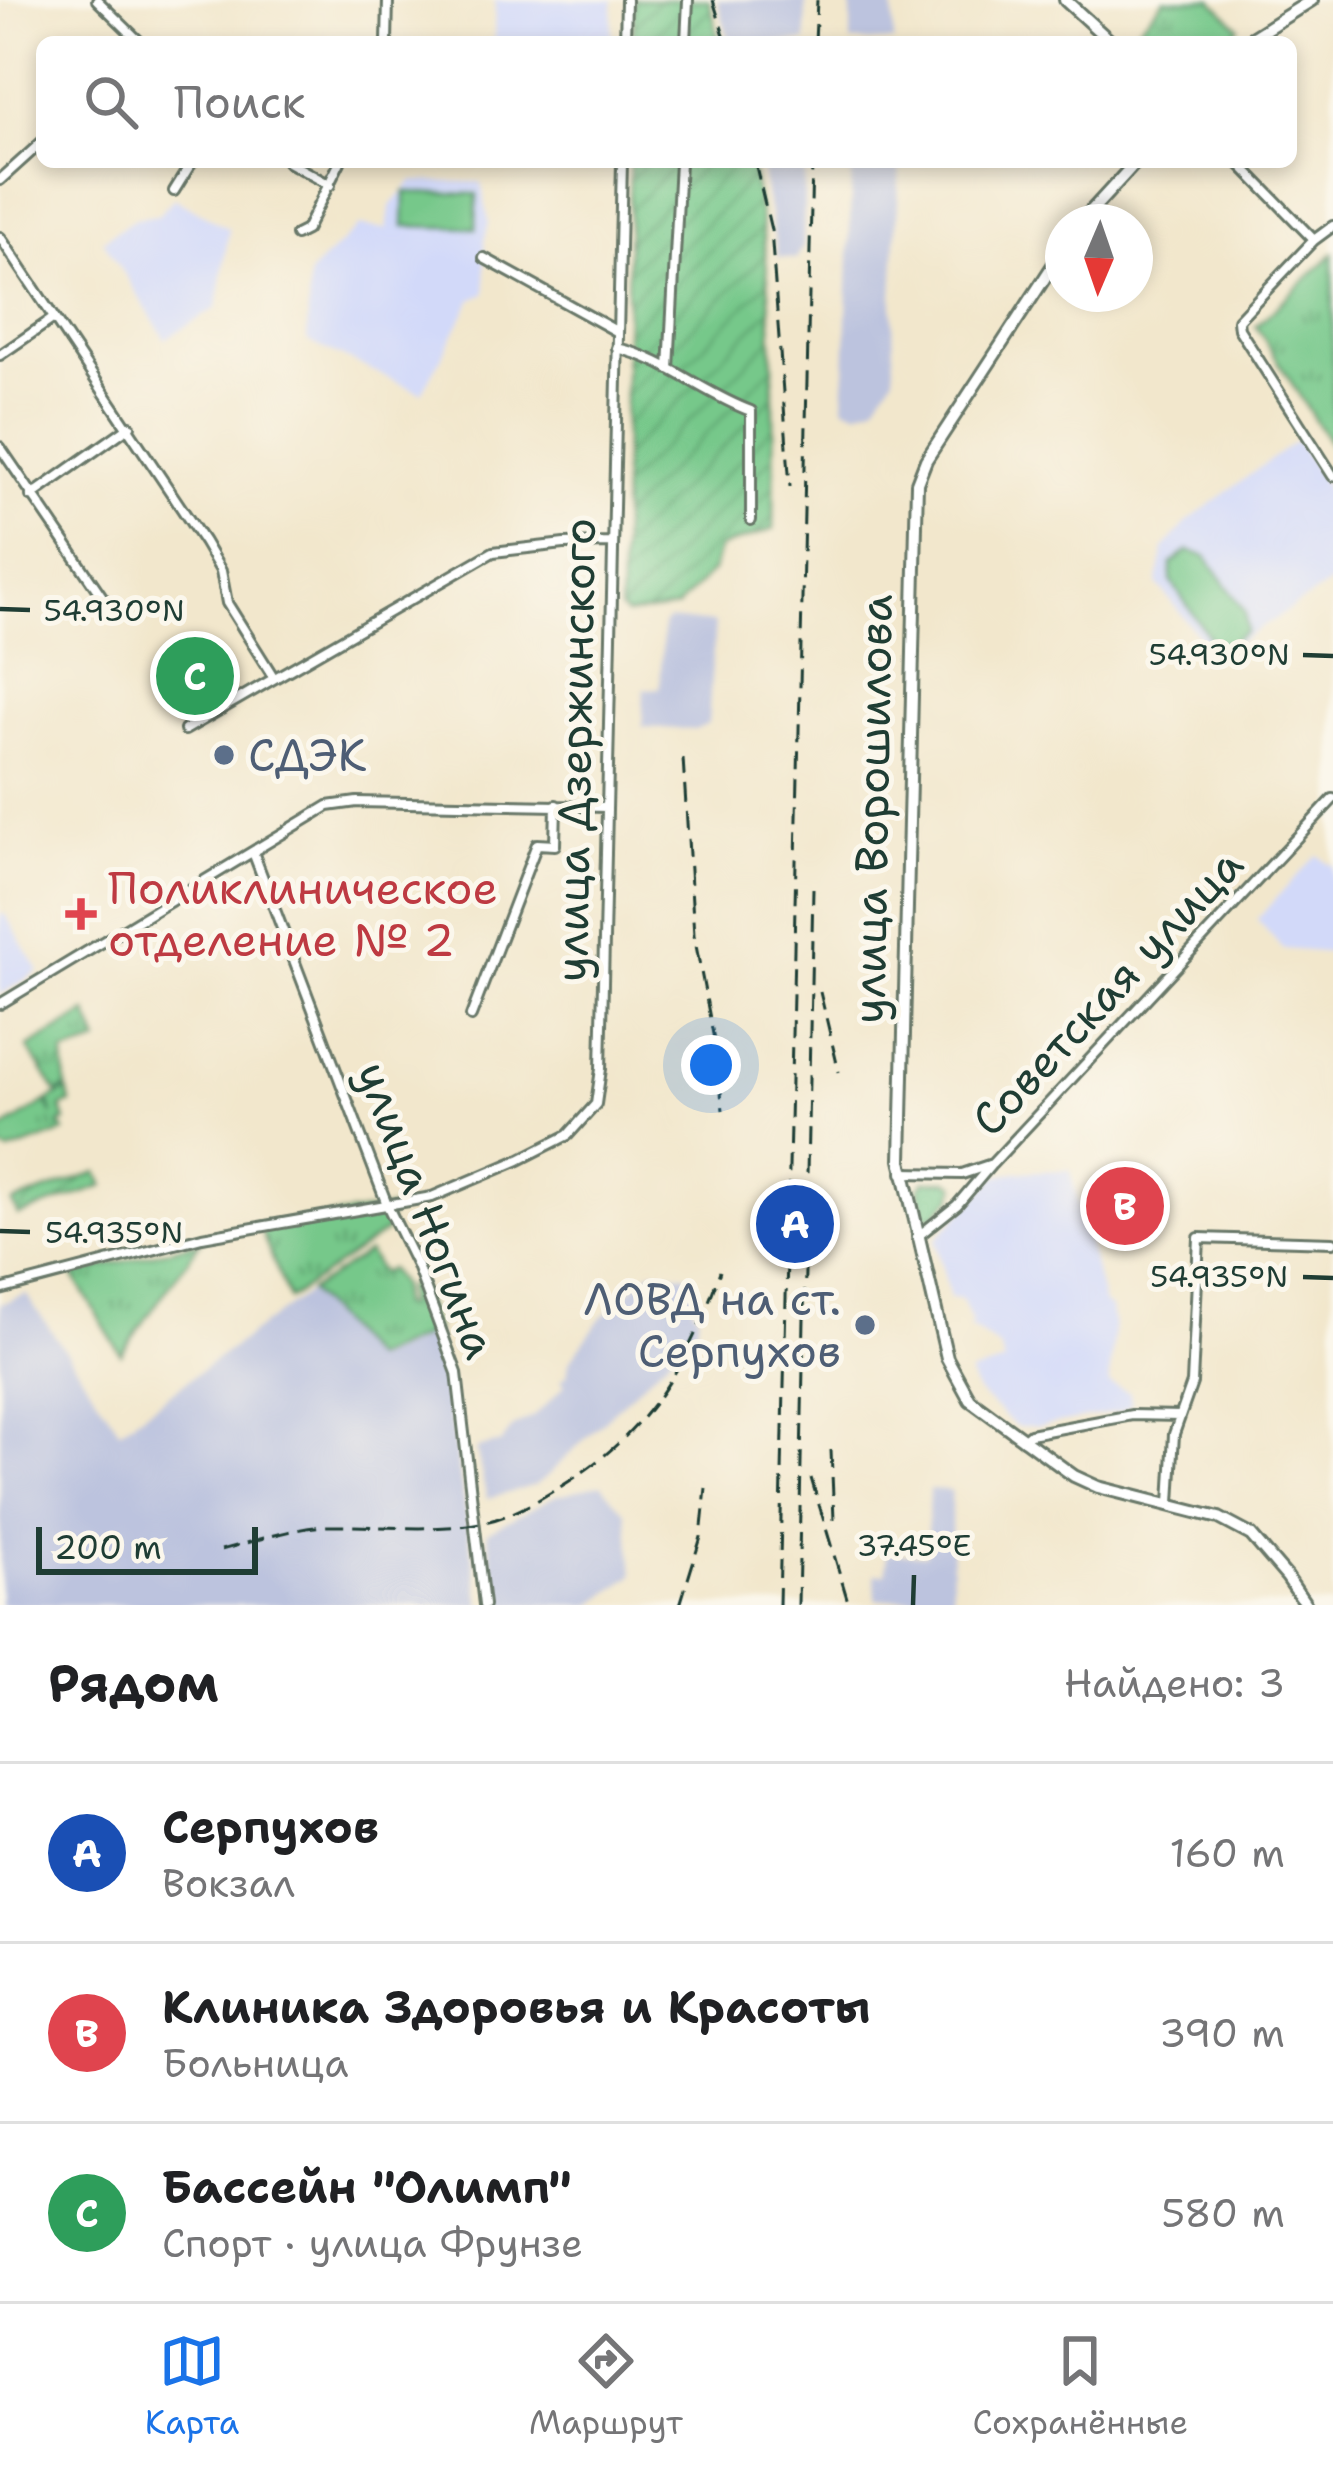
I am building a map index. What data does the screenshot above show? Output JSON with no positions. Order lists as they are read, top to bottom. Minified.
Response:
{"streets":{"main road":["улица Ворошилова"],"street":["улица Дзержинского","Советская улица","улица Ногина"]},"crossings":[["улица Дзержинского","улица Ногина"],["улица Ворошилова","Советская улица"]],"places":{"other":["СДЭК","ЛОВД на ст. Серпухов"],"health":["Поликлиническое отделение № 2"]},"scale_bar":"200 m","north":"bottom","page":{"search":"Поиск","pins":["C","B","A"],"scale":"200 m","heading":["Рядом","Найдено: 3"],"list":[{"mark":"A","name":"Серпухов","note":"Вокзал","value":"160 m"},{"mark":"B","name":"Клиника Здоровья и Красоты","note":"Больница","value":"390 m"},{"mark":"C","name":"Бассейн \"Олимп\"","note":"Спорт · улица Фрунзе","value":"580 m"}],"nav":["Карта","Маршрут","Сохранённые"]},"coordinates":["54.930°N","54.935°N","37.45°E"]}
